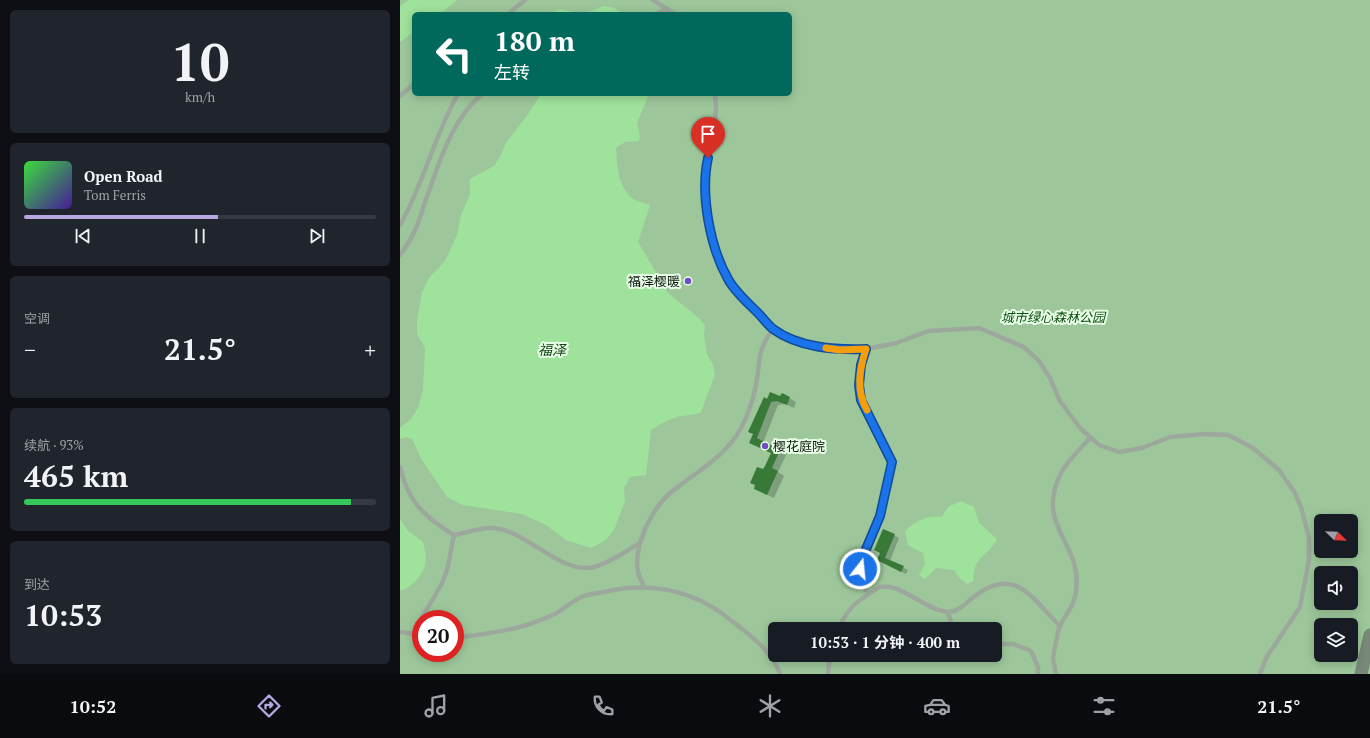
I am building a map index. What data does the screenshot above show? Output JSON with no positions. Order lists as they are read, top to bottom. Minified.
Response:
{"water":["福泽"],"parks":["城市绿心森林公园"],"places":["福泽樱暖","樱花庭院"],"north":"bottom right","page":{"tile":[["10","km/h"],"空调",["续航 · 93%","465 km"],["到达","10:53"]],"turn":["180 m","左转"],"song":["Open Road","Tom Ferris"],"heat":["−","21.5°","+"],"limit":"20","trip":"10:53 · 1 分钟 · 400 m","tabs":["10:52","21.5°"]}}
